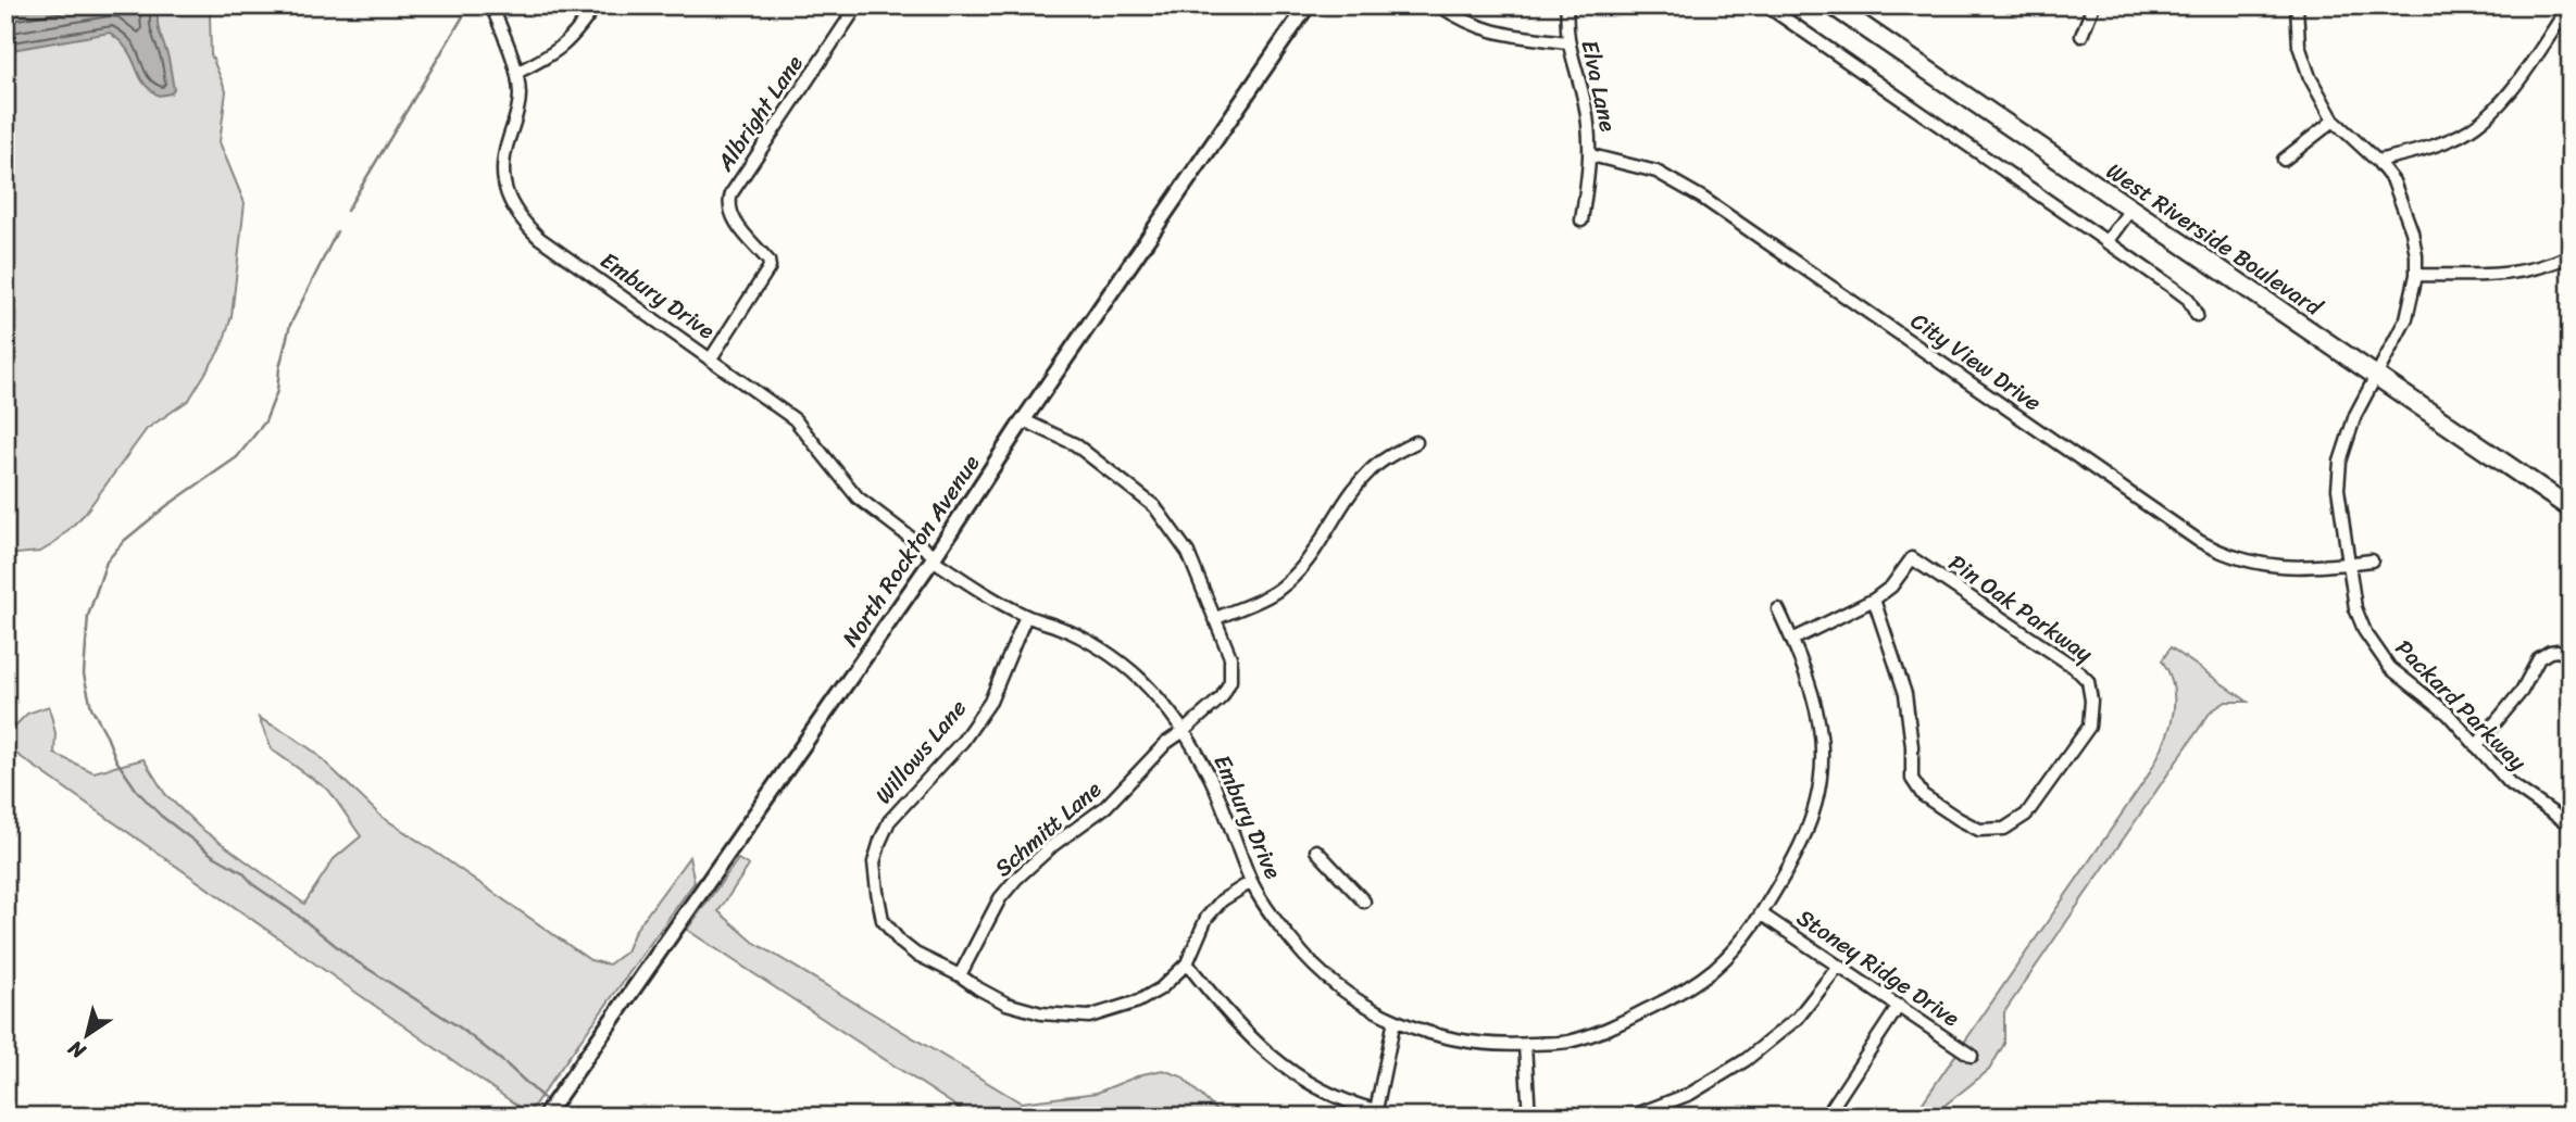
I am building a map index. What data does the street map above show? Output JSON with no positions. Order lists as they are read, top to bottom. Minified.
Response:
{"streets":{"main road":["West Riverside Boulevard"],"street":["Elva Lane","Albright Lane","Embury Drive","City View Drive","North Rockton Avenue","Pin Oak Parkway","Packard Parkway","Willows Lane","Schmitt Lane","Stoney Ridge Drive"]},"crossings":[["Elva Lane","City View Drive"],["Albright Lane","Embury Drive"],["West Riverside Boulevard","Packard Parkway"],["Embury Drive","North Rockton Avenue"],["Embury Drive","Willows Lane"],["Embury Drive","Schmitt Lane"],["Embury Drive","Stoney Ridge Drive"],["City View Drive","Packard Parkway"],["North Rockton Avenue","Schmitt Lane"],["Willows Lane","Schmitt Lane"]],"north":"bottom left"}
